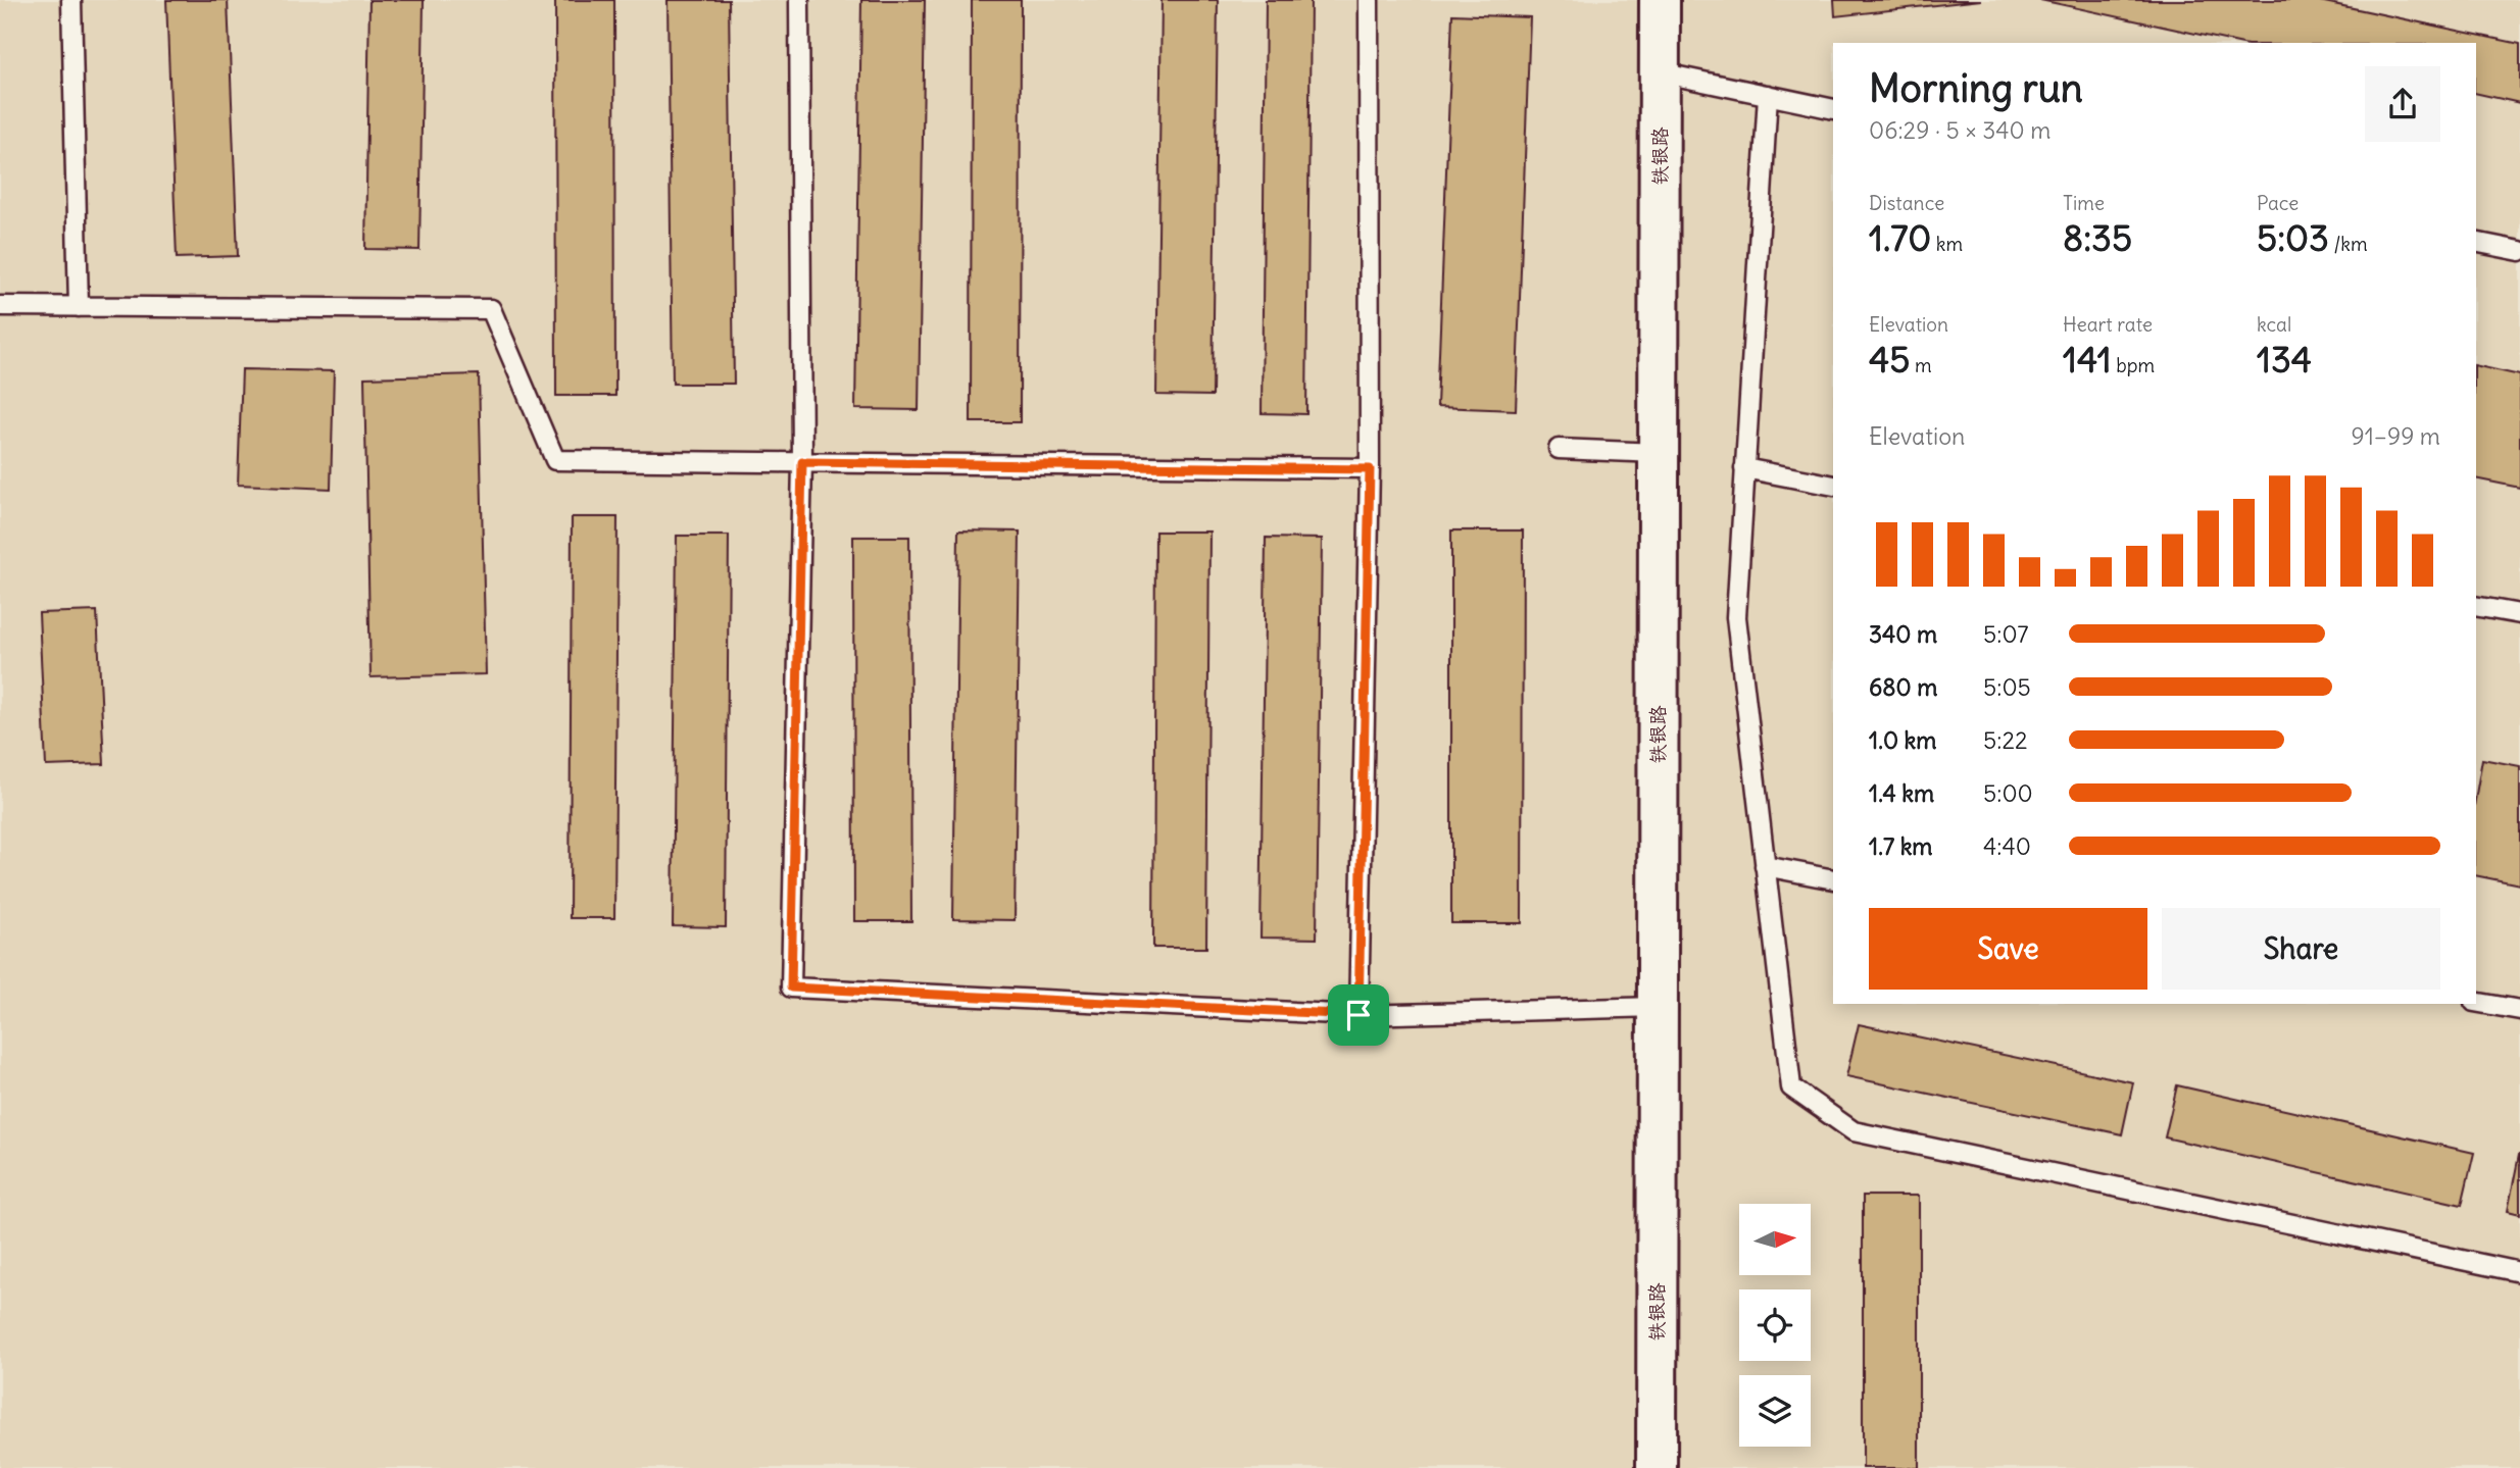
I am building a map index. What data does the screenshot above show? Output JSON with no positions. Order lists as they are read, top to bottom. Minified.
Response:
{"streets":{"main road":["铁银路"]},"north":"right","page":{"heading":["Morning run","06:29 · 5 × 340 m"],"stats":[["Distance","1.70 km"],["Time","8:35"],["Pace","5:03 /km"],["Elevation","45 m"],["Heart rate","141 bpm"],["kcal","134"]],"chart":["Elevation","91–99 m"],"list":[{"name":"340 m","note":"5:07"},{"name":"680 m","note":"5:05"},{"name":"1.0 km","note":"5:22"},{"name":"1.4 km","note":"5:00"},{"name":"1.7 km","note":"4:40"}],"buttons":["Save","Share"]}}
